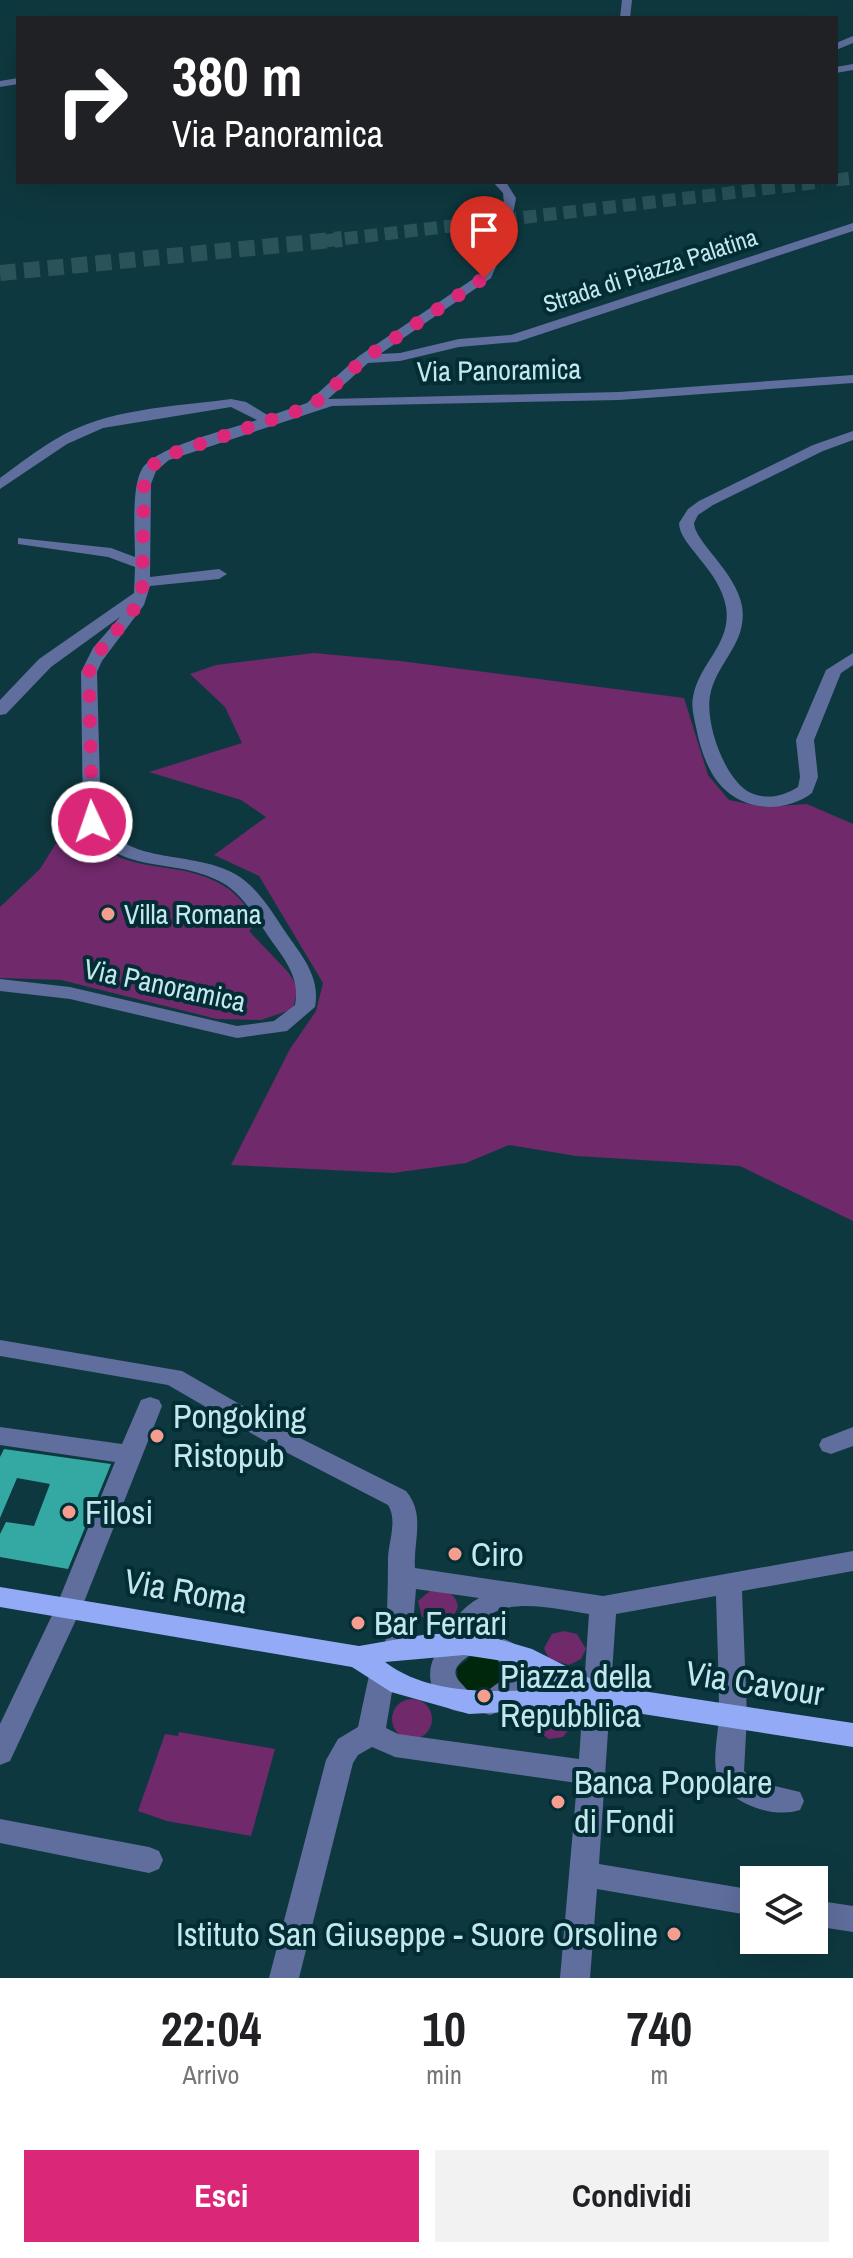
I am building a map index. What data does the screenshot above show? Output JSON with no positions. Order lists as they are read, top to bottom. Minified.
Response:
{"streets":{"main road":["Via Roma","Via Cavour"],"street":["Strada di Piazza Palatina","Via Panoramica"]},"crossings":[["Via Roma","Via Cavour"]],"places":["Villa Romana","Pongoking Ristopub","Filosi","Ciro","Bar Ferrari","Piazza della Repubblica","Banca Popolare di Fondi","Istituto San Giuseppe - Suore Orsoline"],"page":{"turn":["380 m","Via Panoramica"],"eta":["22:04","Arrivo","10","min","740","m"],"buttons":["Esci","Condividi"]}}
